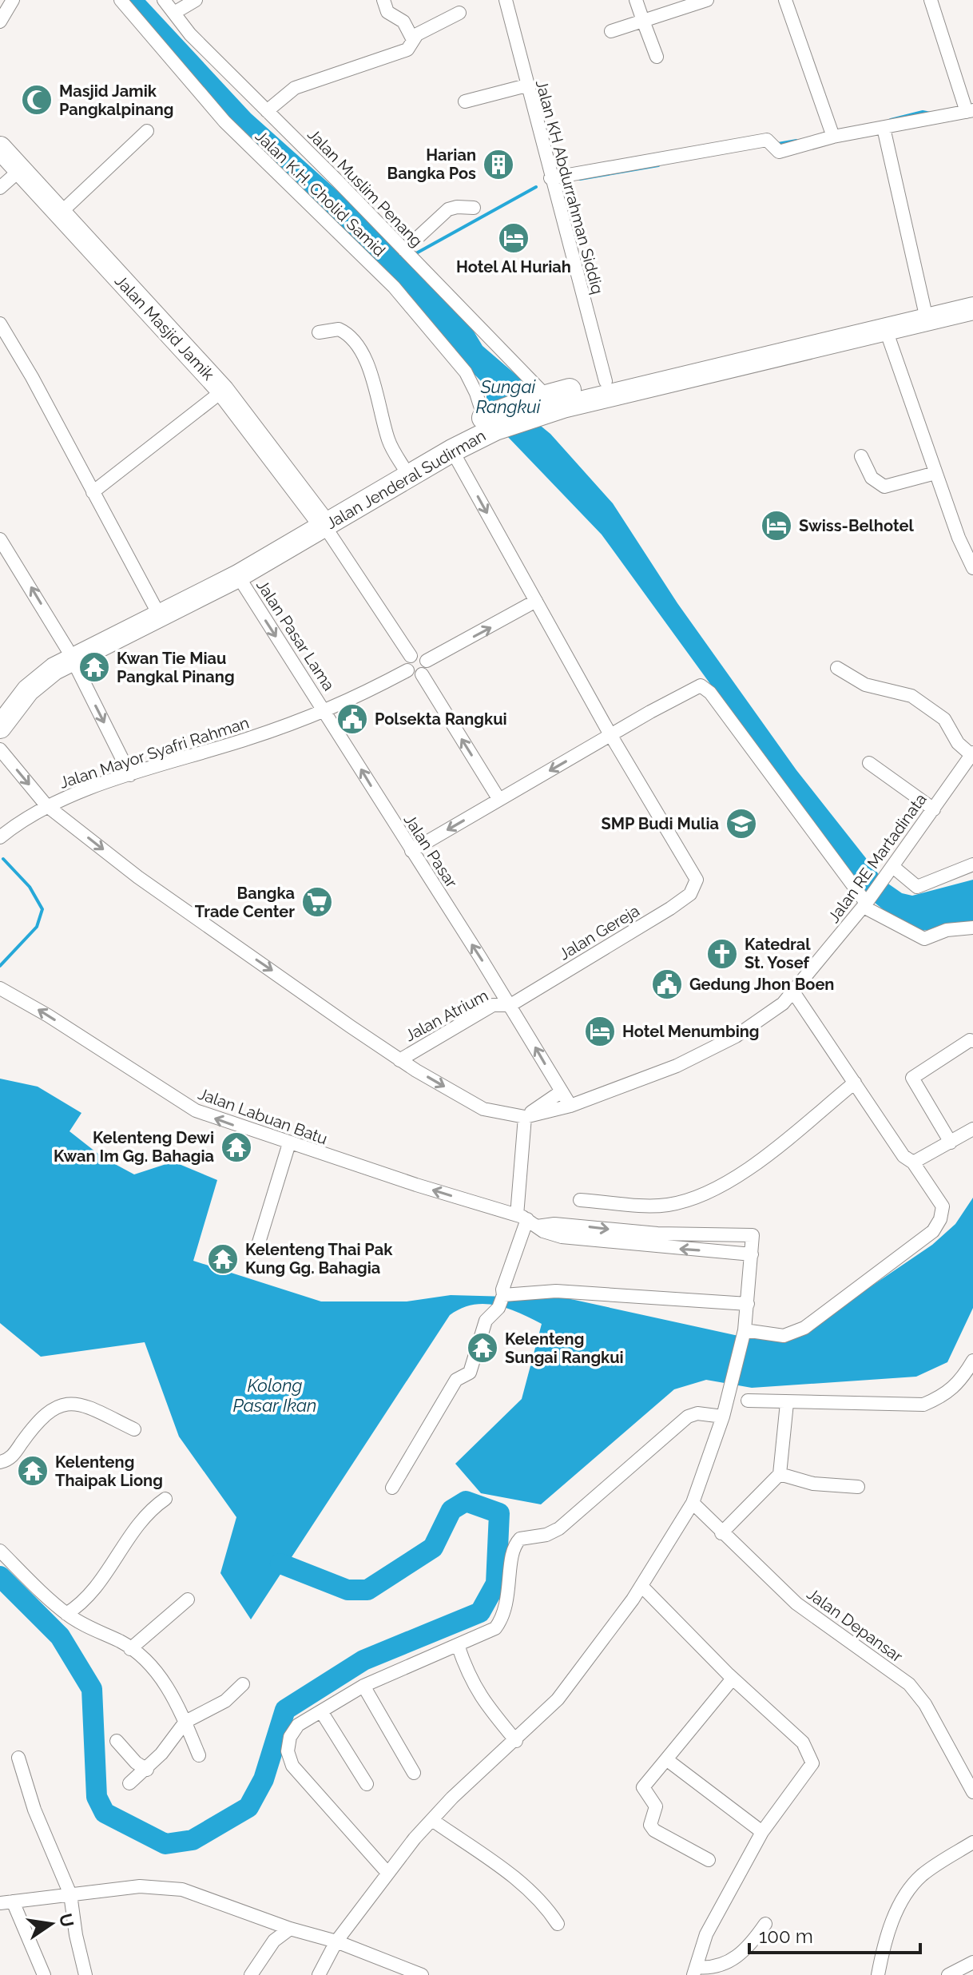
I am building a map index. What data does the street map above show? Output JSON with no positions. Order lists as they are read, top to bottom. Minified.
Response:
{"streets":{"highway":["Jalan Masjid Jamik","Jalan Jenderal Sudirman"],"street":["Jalan KH Abdurrahman Siddiq","Jalan Muslim Penang","Jalan K.H. Cholid Samid","Jalan Pasar Lama","Jalan Mayor Syafri Rahman","Jalan Pasar","Jalan RE Martadinata","Jalan Gereja","Jalan Atrium","Jalan Labuan Batu","Jalan Depansar"]},"crossings":[["Jalan KH Abdurrahman Siddiq","Jalan Jenderal Sudirman"],["Jalan Muslim Penang","Jalan Jenderal Sudirman"],["Jalan K.H. Cholid Samid","Jalan Jenderal Sudirman"],["Jalan Masjid Jamik","Jalan Jenderal Sudirman"],["Jalan Jenderal Sudirman","Jalan Pasar Lama"],["Jalan Pasar Lama","Jalan Mayor Syafri Rahman"],["Jalan Pasar Lama","Jalan Pasar"],["Jalan Mayor Syafri Rahman","Jalan Pasar"],["Jalan Pasar","Jalan RE Martadinata"],["Jalan Pasar","Jalan Gereja"],["Jalan Pasar","Jalan Atrium"],["Jalan Gereja","Jalan Atrium"]],"one_way":["Jalan Labuan Batu"],"water":["Sungai Rangkui","Kolong Pasar Ikan"],"places":{"mosque":["Masjid Jamik Pangkalpinang"],"building":["Harian Bangka Pos"],"hotel":["Hotel Al Huriah","Swiss-Belhotel","Hotel Menumbing"],"temple":["Kwan Tie Miau Pangkal Pinang","Kelenteng Dewi Kwan Im Gg. Bahagia","Kelenteng Thai Pak Kung Gg. Bahagia","Kelenteng Sungai Rangkui","Kelenteng Thaipak Liong"],"public building":["Polsekta Rangkui","Gedung Jhon Boen"],"school or university":["SMP Budi Mulia"],"supermarket":["Bangka Trade Center"],"church":["Katedral St. Yosef"]},"scale_bar":"100 m","north":"right"}
